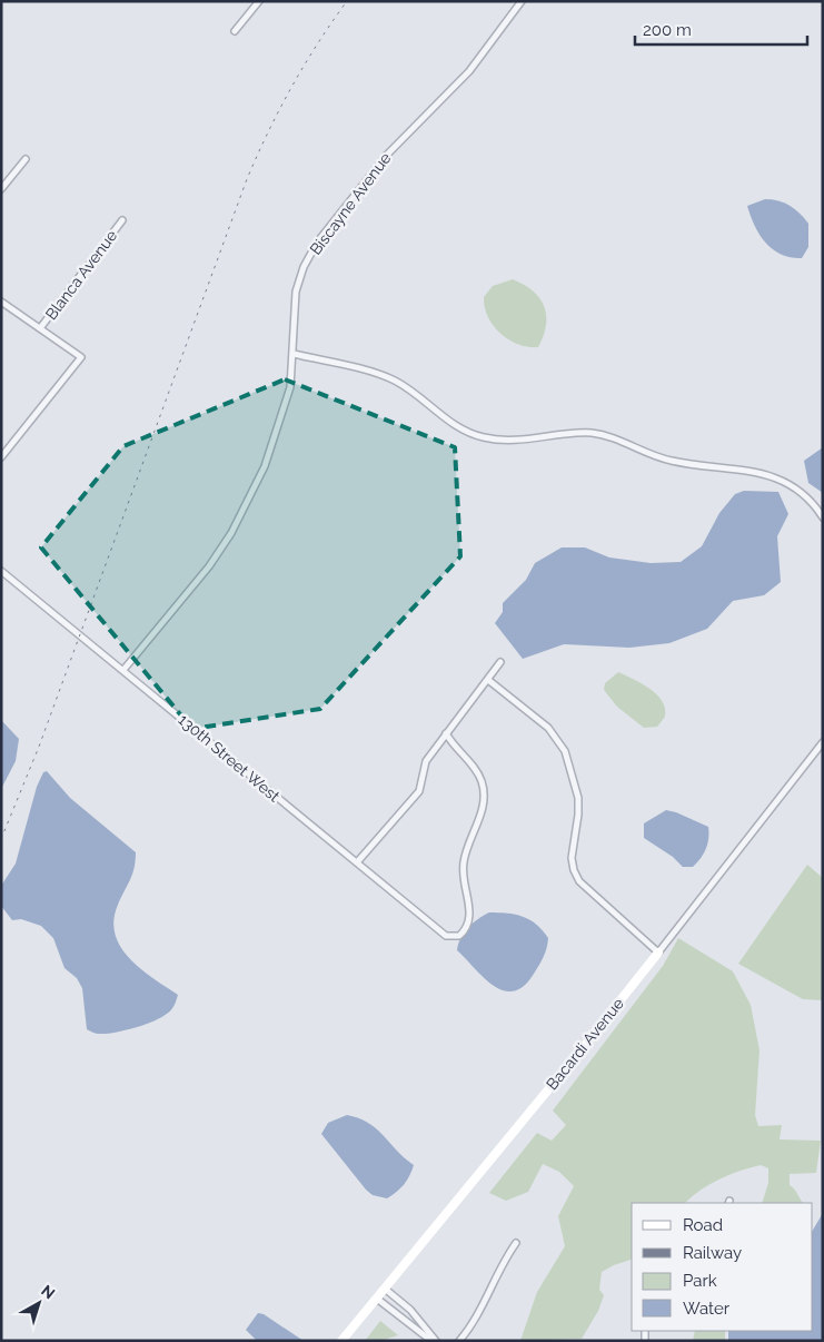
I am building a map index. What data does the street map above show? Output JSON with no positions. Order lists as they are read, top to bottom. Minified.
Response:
{"streets":{"street":["Biscayne Avenue","Blanca Avenue","130th Street West","Bacardi Avenue"]},"crossings":[["Biscayne Avenue","130th Street West"]],"legend":["Road","Railway","Park","Water"],"scale_bar":"200 m","north":"top right"}
